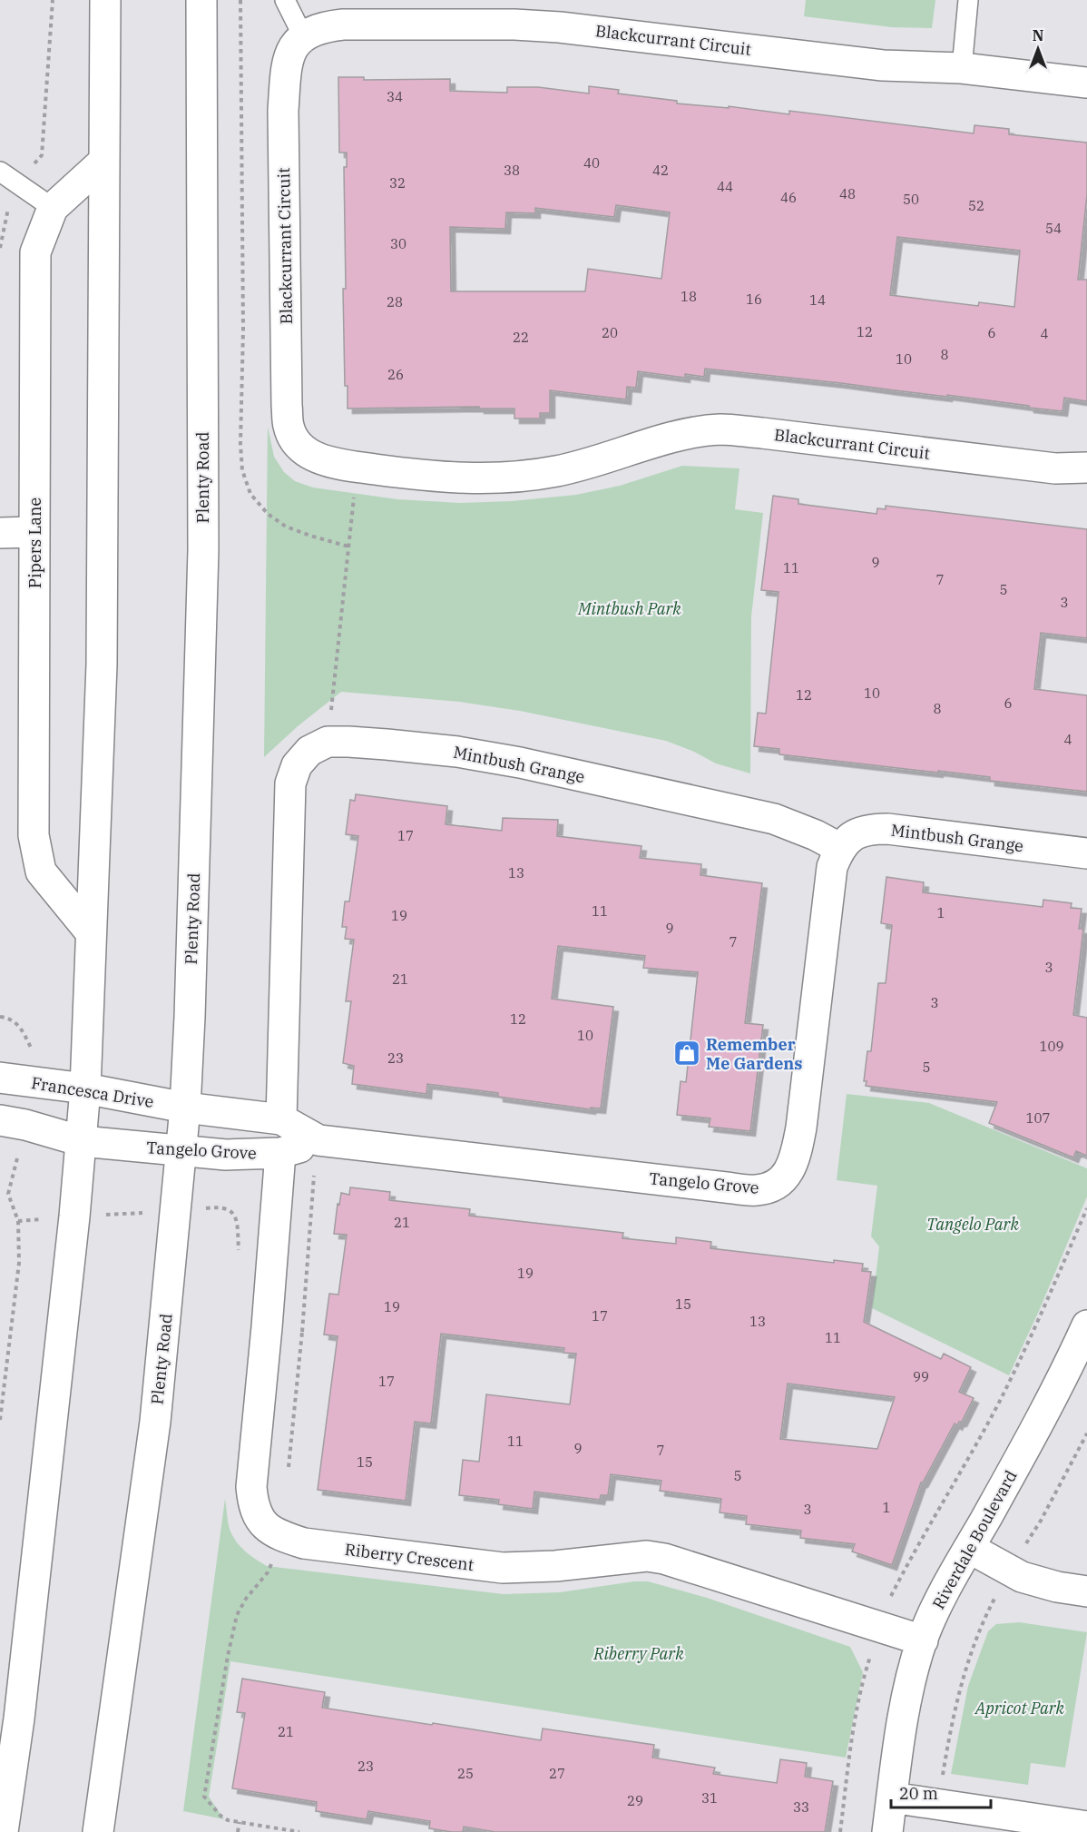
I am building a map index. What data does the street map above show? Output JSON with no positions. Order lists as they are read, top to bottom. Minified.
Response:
{"streets":{"main road":["Blackcurrant Circuit","Plenty Road","Pipers Lane","Mintbush Grange","Francesca Drive","Tangelo Grove","Riverdale Boulevard","Riberry Crescent"]},"crossings":[["Plenty Road","Francesca Drive"],["Plenty Road","Tangelo Grove"],["Mintbush Grange","Tangelo Grove"],["Francesca Drive","Tangelo Grove"],["Tangelo Grove","Riberry Crescent"],["Riverdale Boulevard","Riberry Crescent"]],"parks":["Mintbush Park","Tangelo Park","Riberry Park","Apricot Park"],"places":{"shop":["Remember Me Gardens"]},"house_numbers":["34","40","38","42","32","44","48","46","50","52","54","30","18","16","14","28","12","20","6","4","22","8","10","26","9","11","7","5","3","10","12","6","8","4","17","13","11","1","19","9","7","3","21","3","12","10","109","23","5","107","21","19","15","19","17","13","11","99","17","11","9","7","15","5","1","3","21","23","25","27","31","29","33"],"scale_bar":"20 m","north":"top"}
